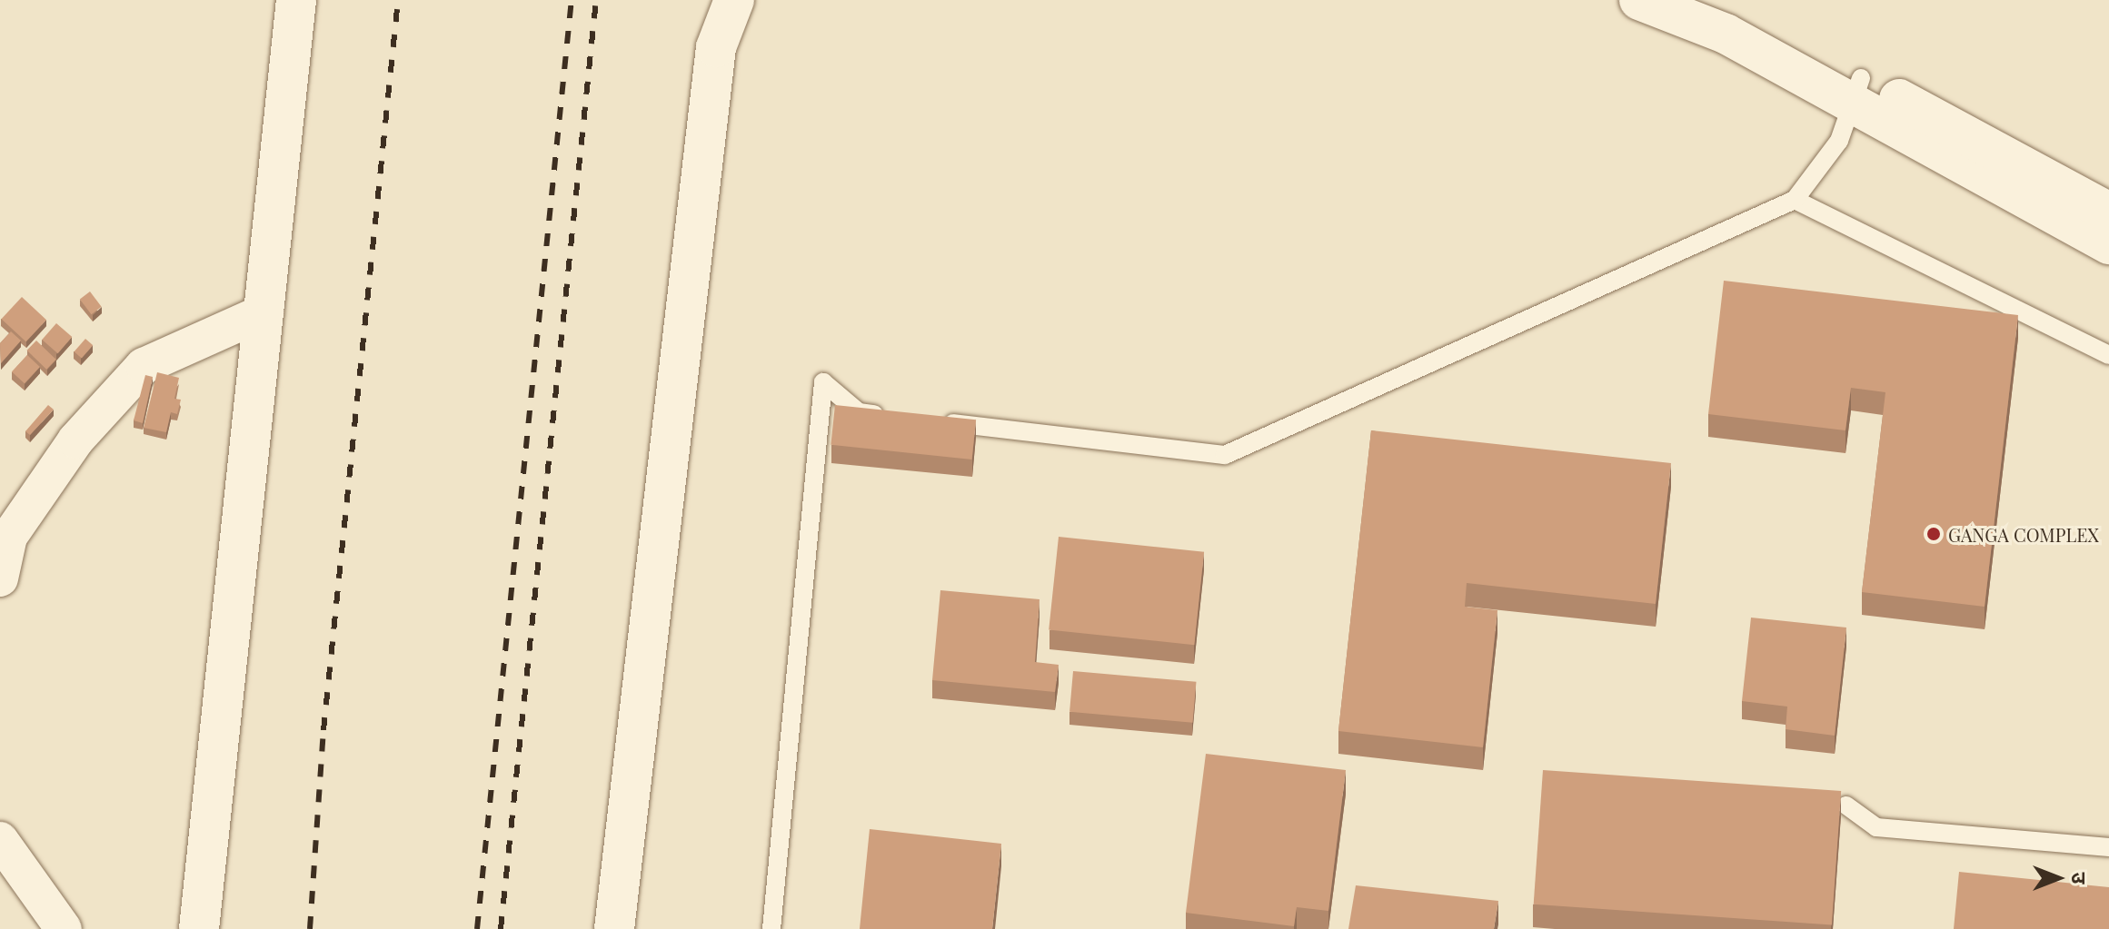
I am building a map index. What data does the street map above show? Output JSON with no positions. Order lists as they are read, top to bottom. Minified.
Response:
{"places":["GANGA COMPLEX"],"north":"right"}
